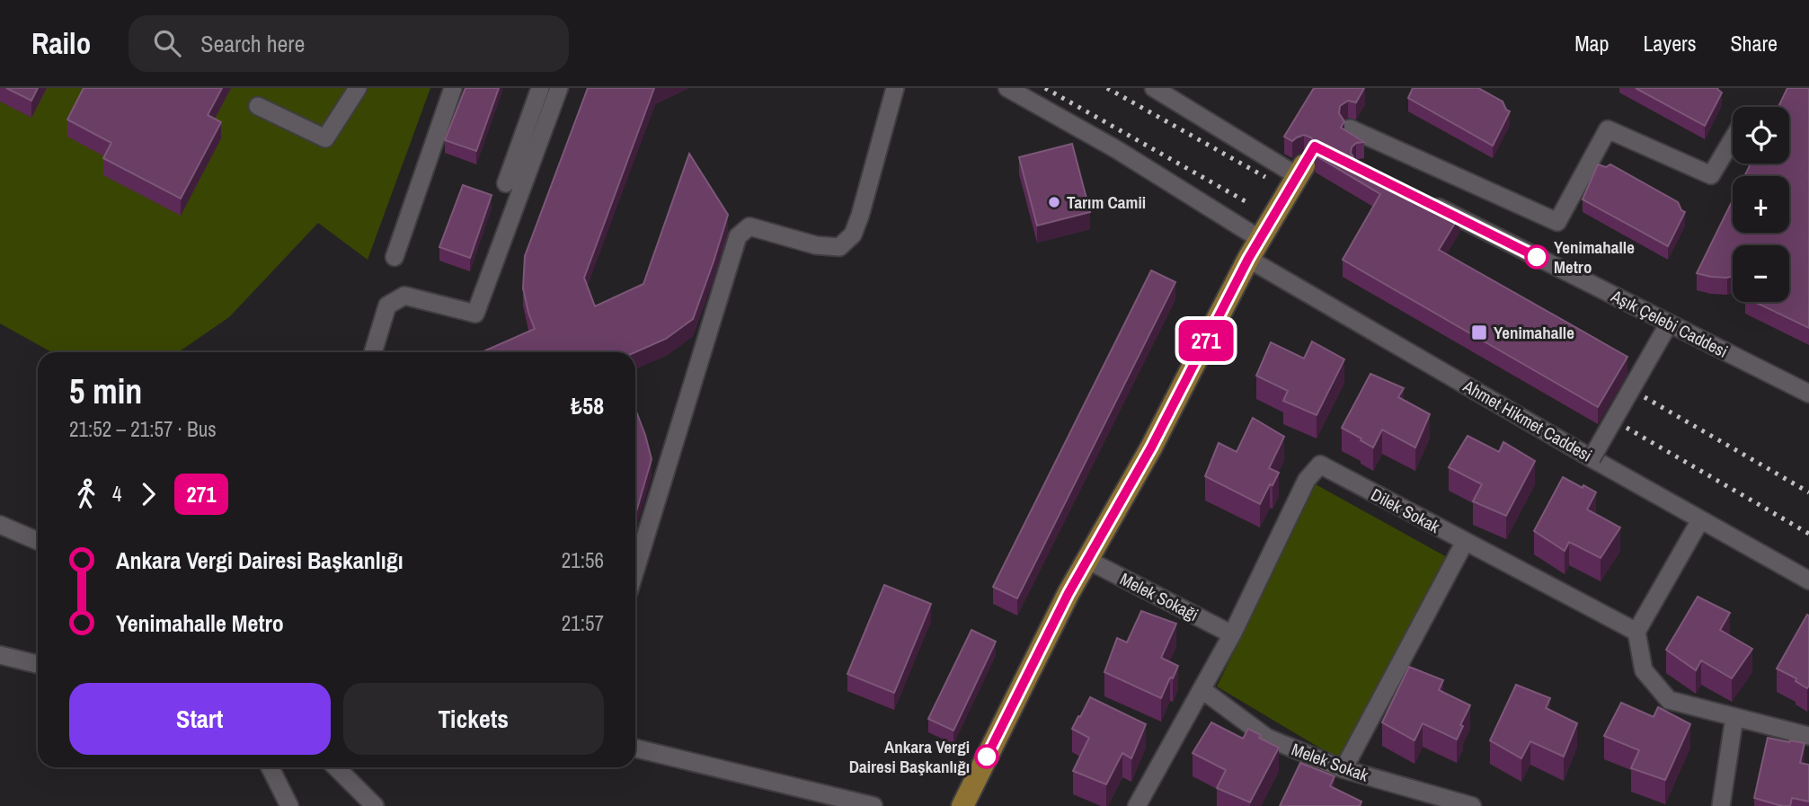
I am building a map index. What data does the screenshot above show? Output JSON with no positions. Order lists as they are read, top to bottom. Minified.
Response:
{"streets":{"street":["Aşık Çelebi Caddesi","Ahmet Hikmet Caddesi","Dilek Sokak","Melek Sokaği","Melek Sokak"]},"crossings":[["Dilek Sokak","Melek Sokaği"],["Dilek Sokak","Melek Sokak"]],"places":{"other":["Tarım Camii","Yenimahalle Metro","Ankara Vergi Dairesi Başkanlığı"],"transit":["Yenimahalle"]},"lines":["bus line 271"],"page":{"header":"Railo","search":"Search here","nav":["Map","Layers","Share"],"on_map":"271","map_buttons":["+","−"],"heading":["5 min","21:52 – 21:57 · Bus","₺58"],"legs":["4","271"],"list":[{"name":"Ankara Vergi Dairesi Başkanlığı","value":"21:56"},{"name":"Yenimahalle Metro","value":"21:57"}],"buttons":["Start","Tickets"]}}
